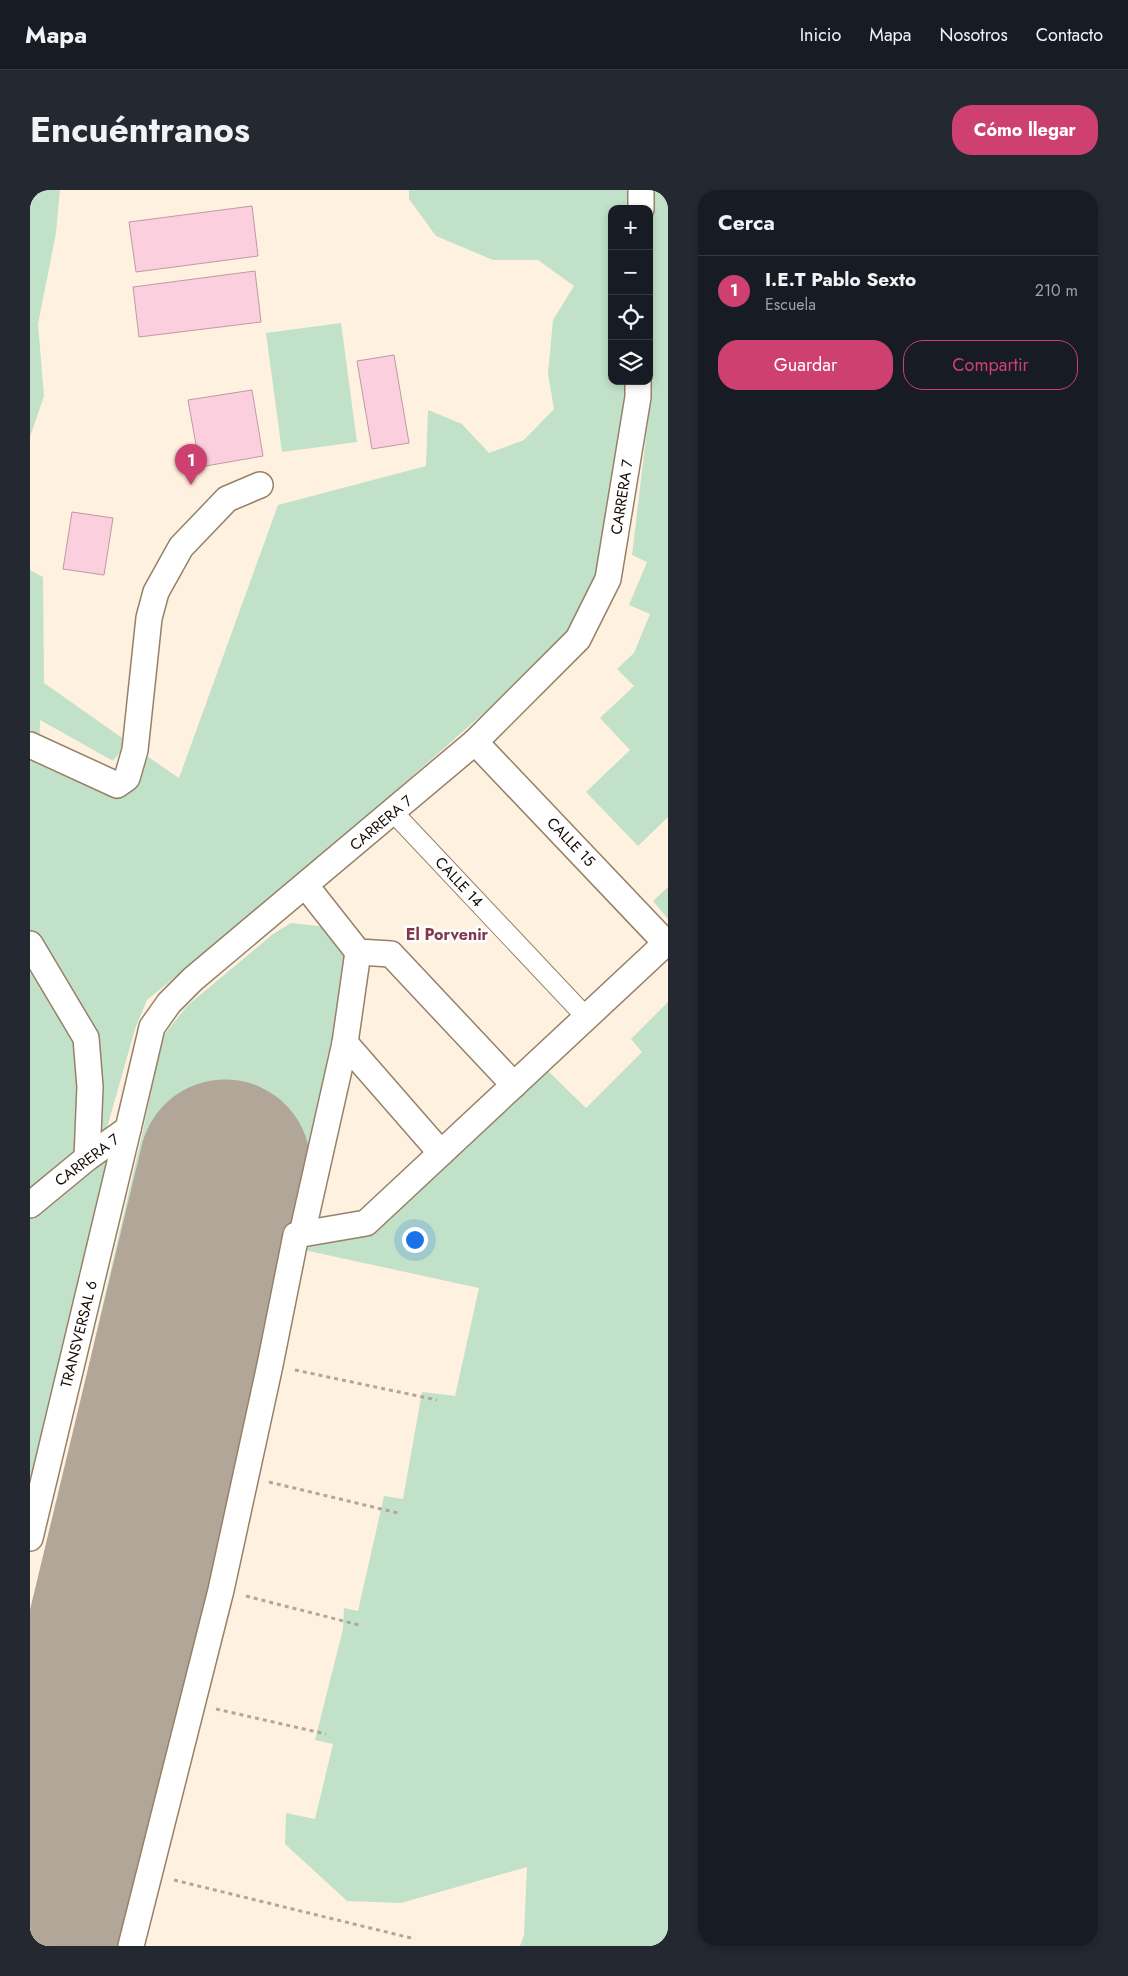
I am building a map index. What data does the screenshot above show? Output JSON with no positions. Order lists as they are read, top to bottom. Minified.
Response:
{"streets":{"street":["CARRERA 7","CALLE 15","CALLE 14","TRANSVERSAL 6"]},"crossings":[["CARRERA 7","CALLE 15"],["CARRERA 7","CALLE 14"],["CARRERA 7","TRANSVERSAL 6"],["CALLE 15","CALLE 14"]],"districts":["El Porvenir"],"page":{"header":"Mapa","nav":["Inicio","Mapa","Nosotros","Contacto"],"title":"Encuéntranos","buttons":["Cómo llegar",["Guardar","Compartir"]],"heading":"Cerca","map_buttons":["+","−"],"list":[{"mark":"1","name":"I.E.T Pablo Sexto","note":"Escuela","value":"210 m"}],"pins":"1"}}
